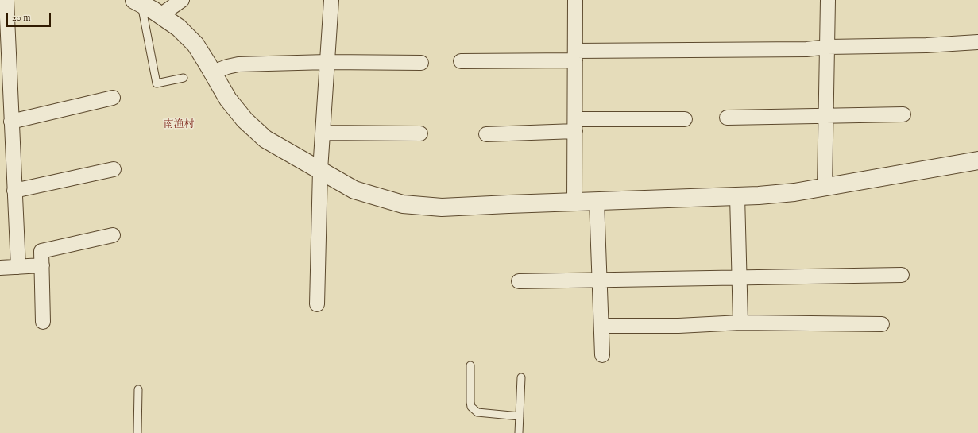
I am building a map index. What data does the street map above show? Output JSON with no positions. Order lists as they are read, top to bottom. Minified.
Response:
{"districts":["南渔村"],"scale_bar":"20 m"}
